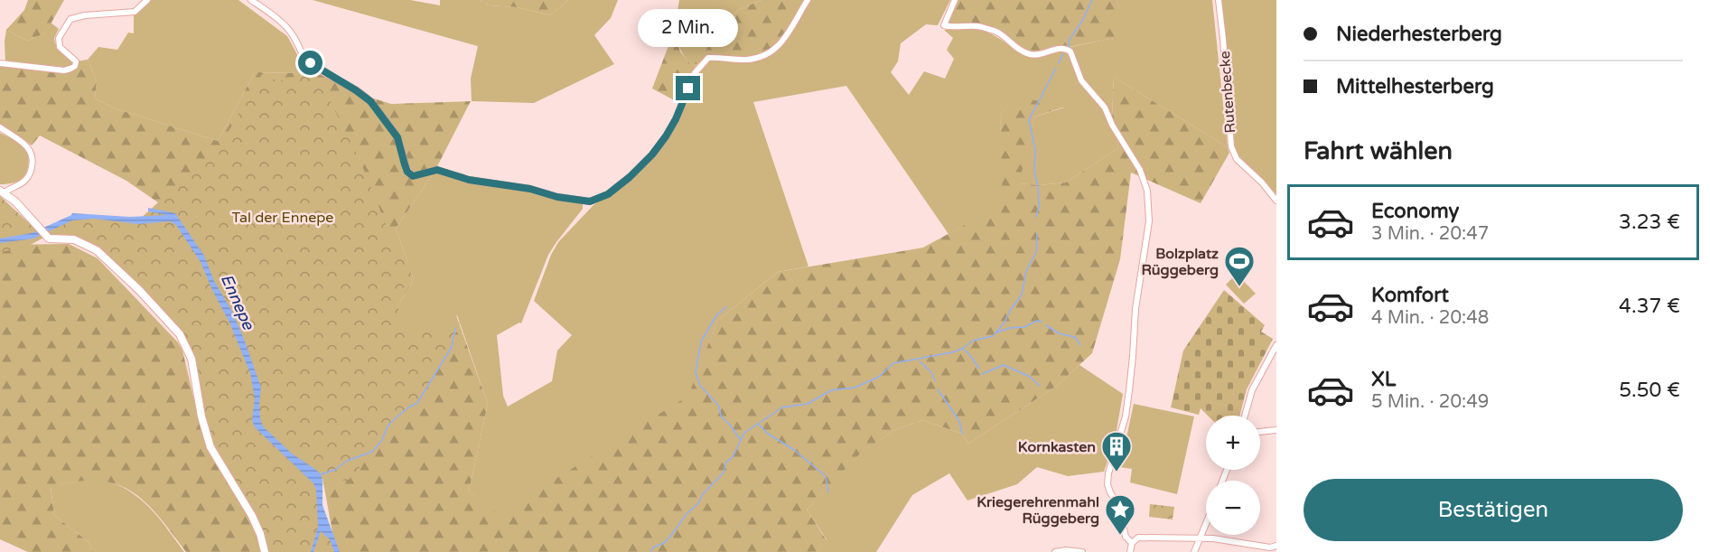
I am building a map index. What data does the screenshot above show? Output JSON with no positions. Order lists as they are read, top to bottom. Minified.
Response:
{"streets":{"street":["Rutenbecke"]},"water":["Ennepe"],"parks":["Tal der Ennepe"],"places":{"sports":["Bolzplatz Rüggeberg"],"building":["Kornkasten"],"place":["Kriegerehrenmahl Rüggeberg"]},"page":{"banner":["Niederhesterberg","Mittelhesterberg"],"bubble":"2 Min.","heading":"Fahrt wählen","list":[{"name":"Economy","note":"3 Min. · 20:47","value":"3.23 €"},{"name":"Komfort","note":"4 Min. · 20:48","value":"4.37 €"},{"name":"XL","note":"5 Min. · 20:49","value":"5.50 €"}],"map_buttons":["+","−"],"buttons":"Bestätigen"}}
